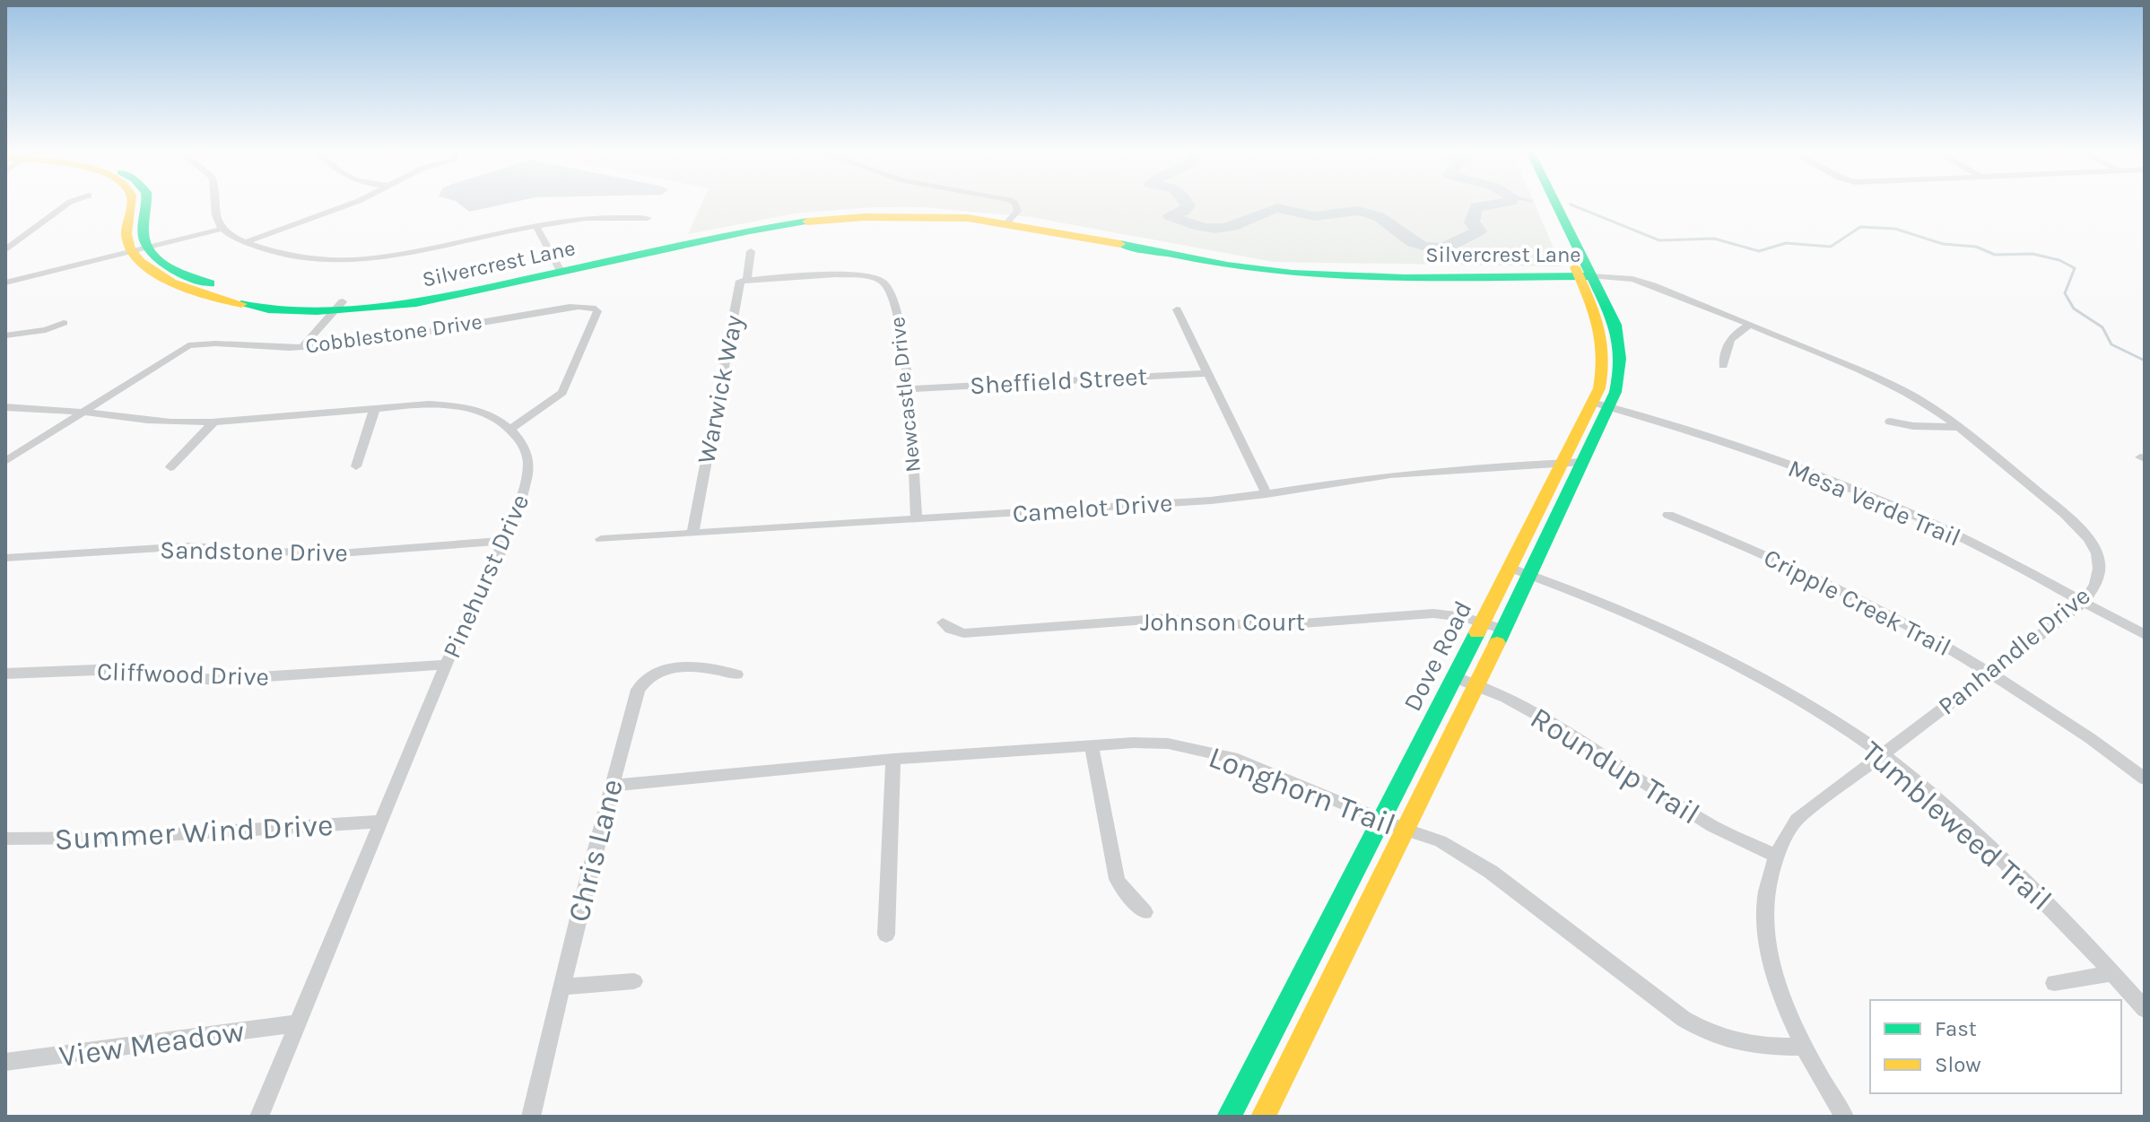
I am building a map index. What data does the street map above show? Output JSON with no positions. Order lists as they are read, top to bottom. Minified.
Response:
{"streets":{"street":["Silvercrest Lane","Cobblestone Drive","Sheffield Street","Warwick Way","Newcastle Drive","Mesa Verde Trail","Camelot Drive","Sandstone Drive","Pinehurst Drive","Cripple Creek Trail","Johnson Court","Panhandle Drive","Dove Road","Cliffwood Drive","Roundup Trail","Longhorn Trail","Tumbleweed Trail","Summer Wind Drive","Chris Lane","View Meadow"]},"crossings":[["Silvercrest Lane","Panhandle Drive"],["Silvercrest Lane","Dove Road"],["Cobblestone Drive","Pinehurst Drive"],["Sheffield Street","Newcastle Drive"],["Warwick Way","Newcastle Drive"],["Warwick Way","Camelot Drive"],["Newcastle Drive","Camelot Drive"],["Mesa Verde Trail","Panhandle Drive"],["Mesa Verde Trail","Dove Road"],["Camelot Drive","Dove Road"],["Sandstone Drive","Pinehurst Drive"],["Pinehurst Drive","Cliffwood Drive"],["Pinehurst Drive","Summer Wind Drive"],["Pinehurst Drive","View Meadow"],["Cripple Creek Trail","Panhandle Drive"],["Johnson Court","Dove Road"],["Panhandle Drive","Dove Road"],["Panhandle Drive","Roundup Trail"],["Panhandle Drive","Longhorn Trail"],["Panhandle Drive","Tumbleweed Trail"],["Dove Road","Roundup Trail"],["Dove Road","Longhorn Trail"],["Dove Road","Tumbleweed Trail"],["Longhorn Trail","Chris Lane"]],"legend":["Fast","Slow"]}
